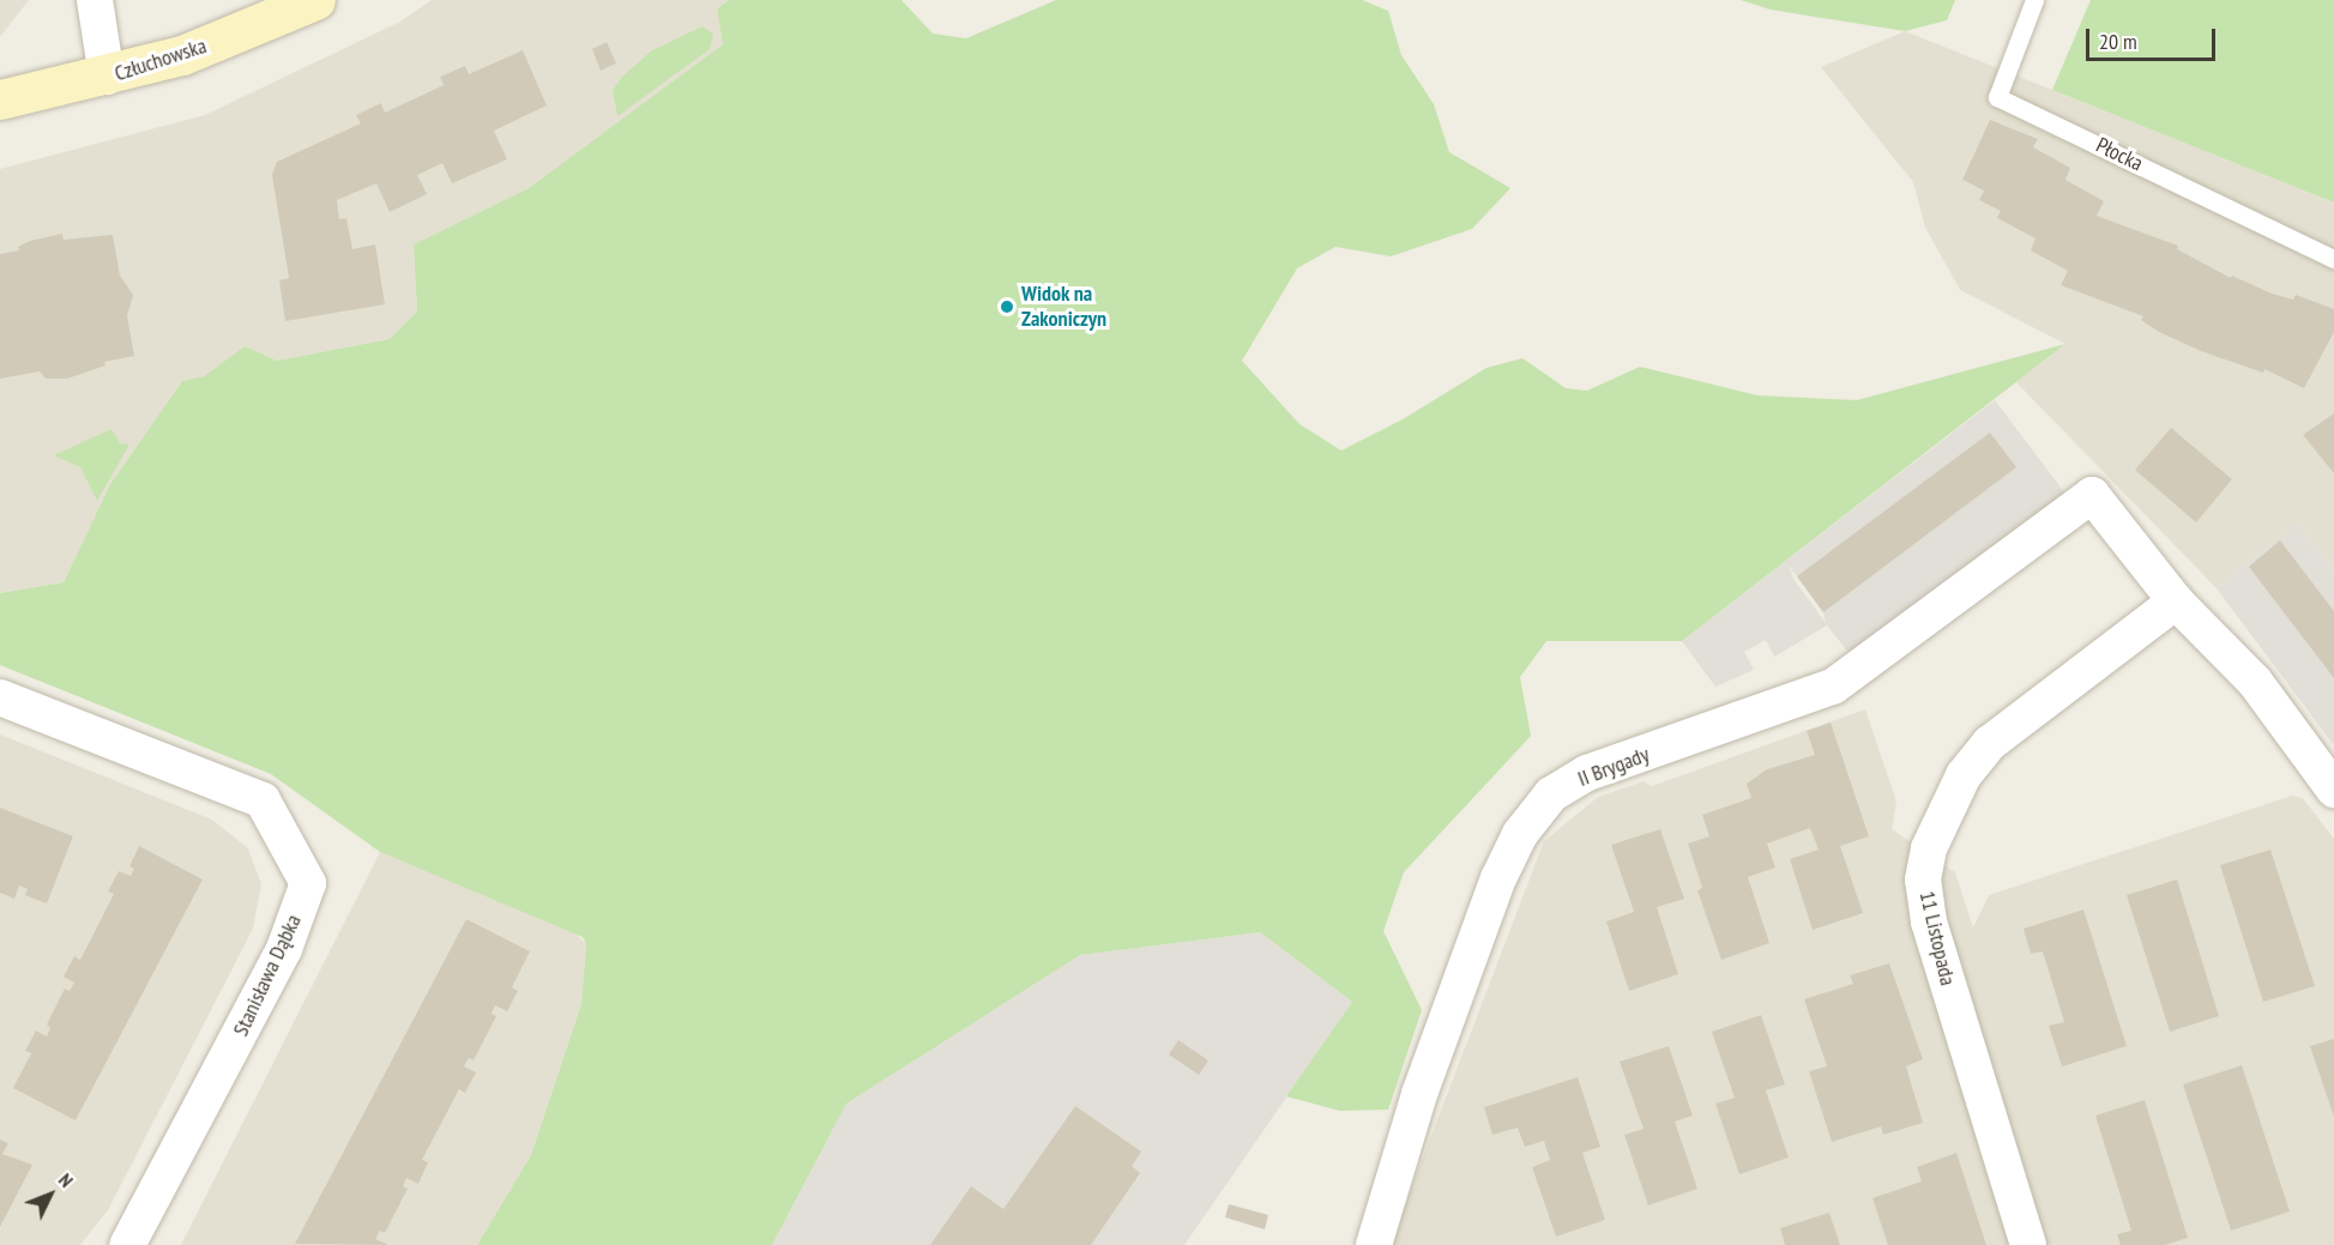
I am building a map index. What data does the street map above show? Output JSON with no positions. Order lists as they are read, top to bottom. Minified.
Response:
{"streets":{"street":["Człuchowska","II Brygady","11 Listopada","Stanisława Dąbka"],"lane":["Płocka"]},"crossings":[["II Brygady","11 Listopada"]],"places":["Widok na Zakoniczyn"],"scale_bar":"20 m","north":"top right"}
